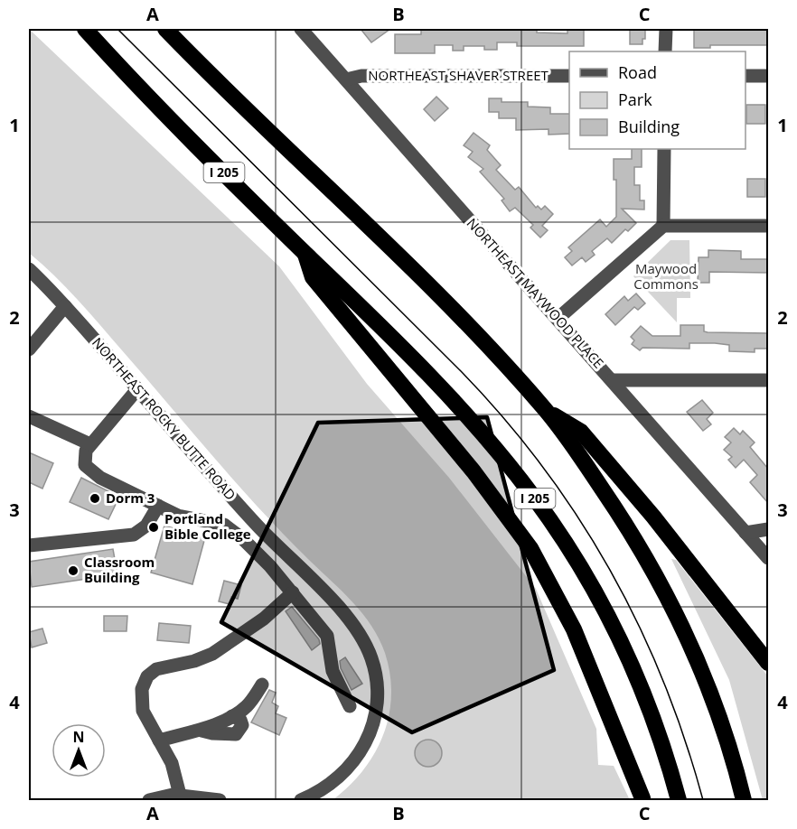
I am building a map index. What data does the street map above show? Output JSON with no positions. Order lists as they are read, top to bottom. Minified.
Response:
{"streets":{"highway":["I 205"],"street":["NORTHEAST SHAVER STREET","NORTHEAST MAYWOOD PLACE","NORTHEAST ROCKY BUTTE ROAD"]},"crossings":[["NORTHEAST SHAVER STREET","NORTHEAST MAYWOOD PLACE"]],"parks":["Maywood Commons"],"places":["Dorm 3","Portland Bible College","Classroom Building"],"legend":["Road","Park","Building"],"north":"top","grid":{"columns":["A","B","C"],"rows":["1","2","3","4"]}}
